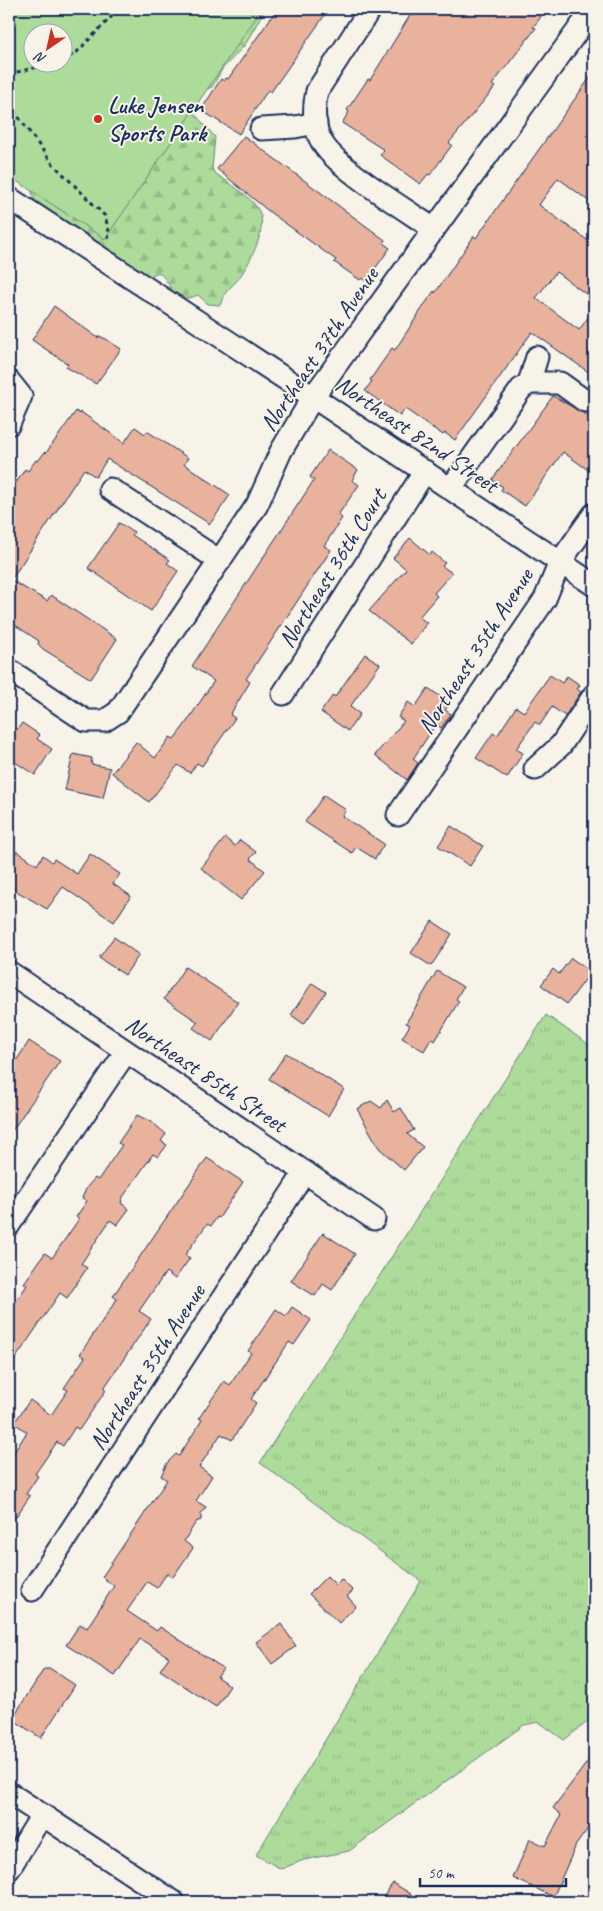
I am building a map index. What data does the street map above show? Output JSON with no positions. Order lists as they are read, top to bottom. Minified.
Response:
{"streets":{"street":["Northeast 37th Avenue","Northeast 82nd Street","Northeast 36th Court","Northeast 35th Avenue","Northeast 85th Street"]},"crossings":[["Northeast 37th Avenue","Northeast 82nd Street"],["Northeast 82nd Street","Northeast 36th Court"],["Northeast 82nd Street","Northeast 35th Avenue"],["Northeast 35th Avenue","Northeast 85th Street"]],"places":["Luke Jensen Sports Park"],"scale_bar":"50 m","north":"bottom left"}
